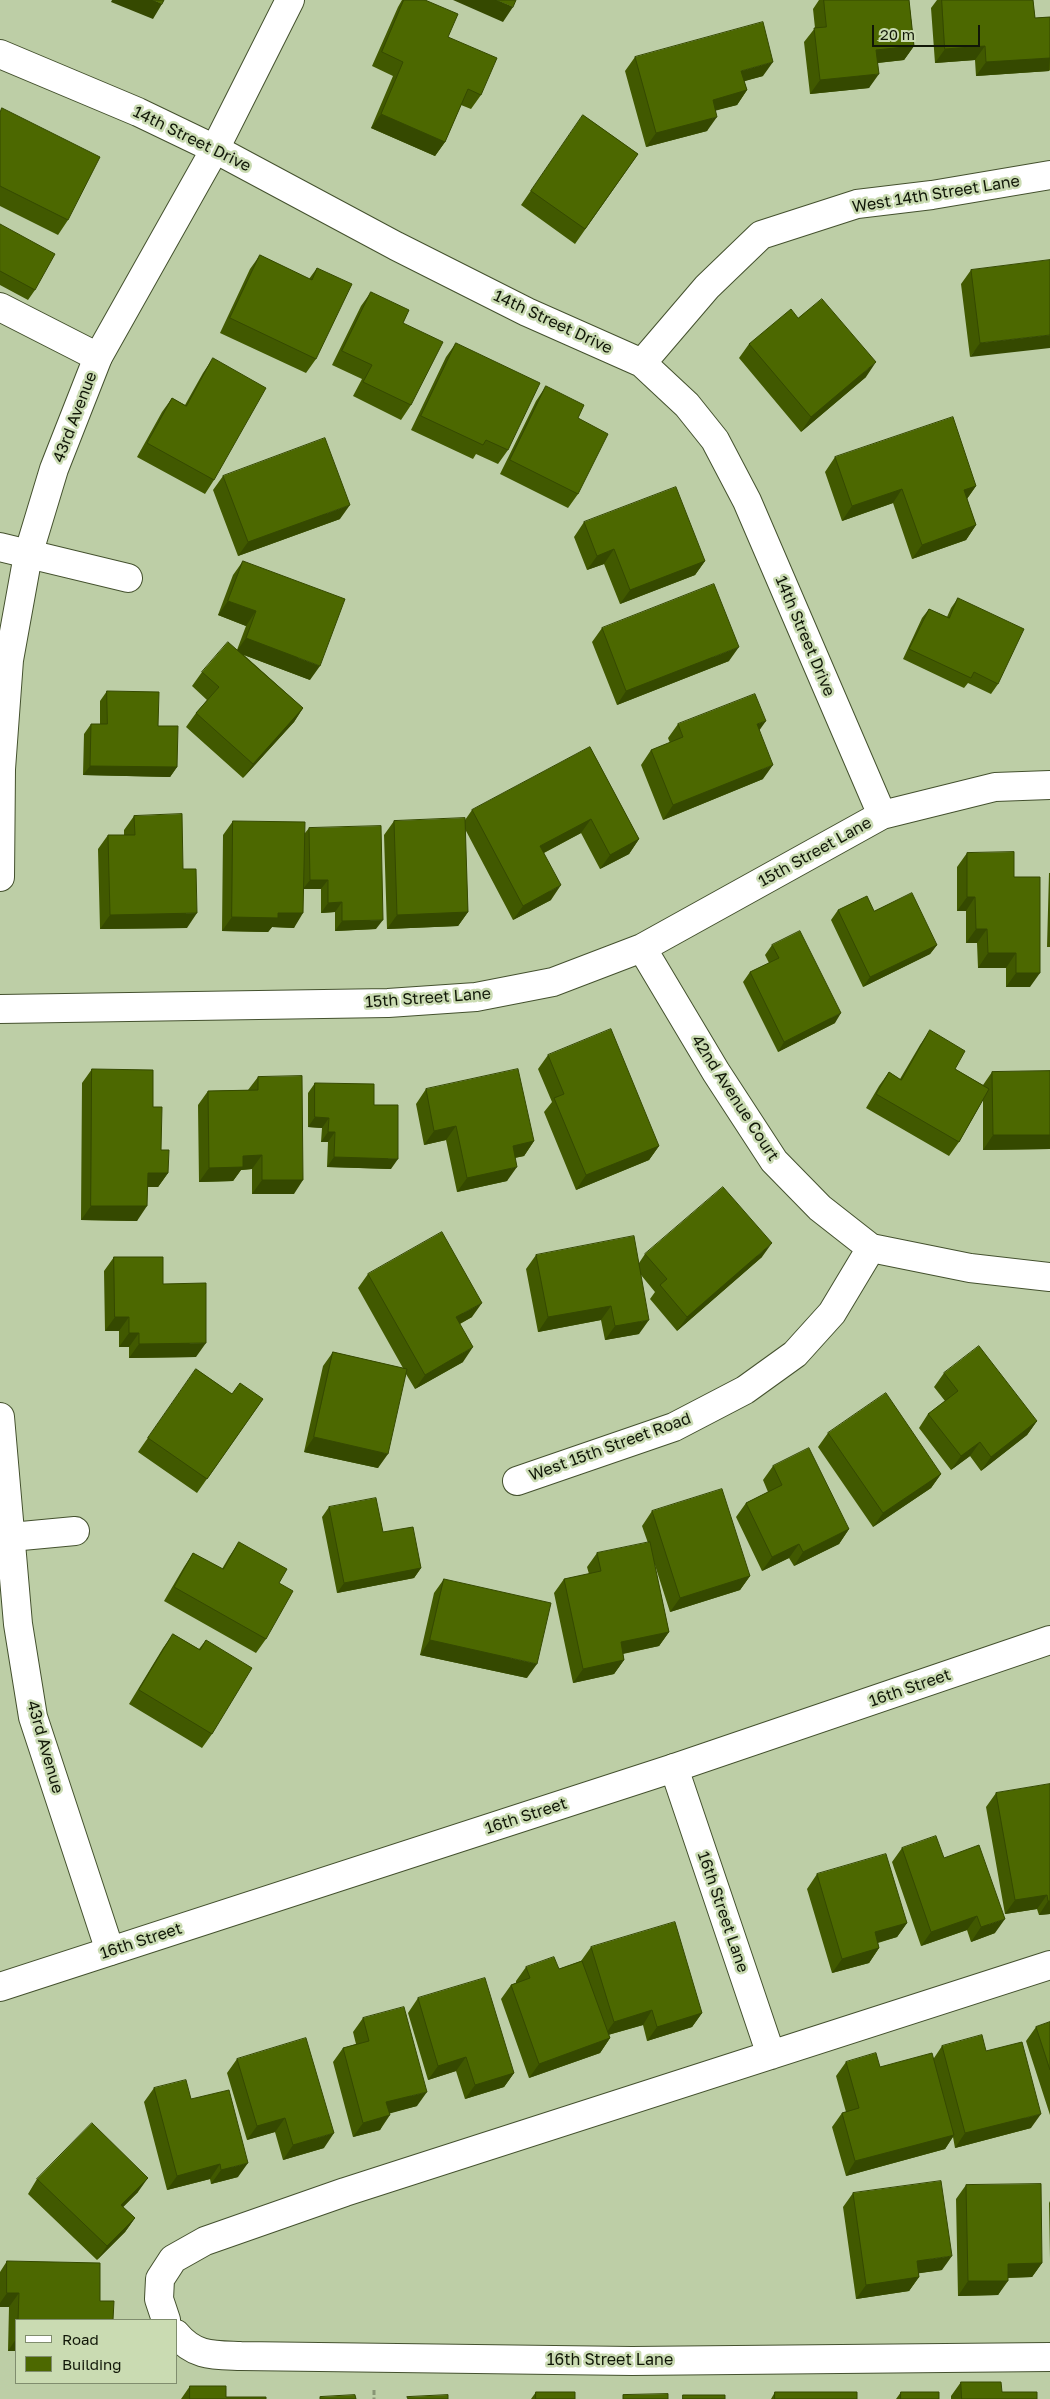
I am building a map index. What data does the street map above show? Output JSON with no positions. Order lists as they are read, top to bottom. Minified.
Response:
{"streets":{"street":["14th Street Drive","West 14th Street Lane","43rd Avenue","15th Street Lane","42nd Avenue Court","West 15th Street Road","16th Street","16th Street Lane"]},"crossings":[["14th Street Drive","West 14th Street Lane"],["14th Street Drive","43rd Avenue"],["14th Street Drive","15th Street Lane"],["43rd Avenue","16th Street"],["15th Street Lane","42nd Avenue Court"],["42nd Avenue Court","West 15th Street Road"],["16th Street","16th Street Lane"]],"legend":["Road","Building"],"scale_bar":"20 m"}
